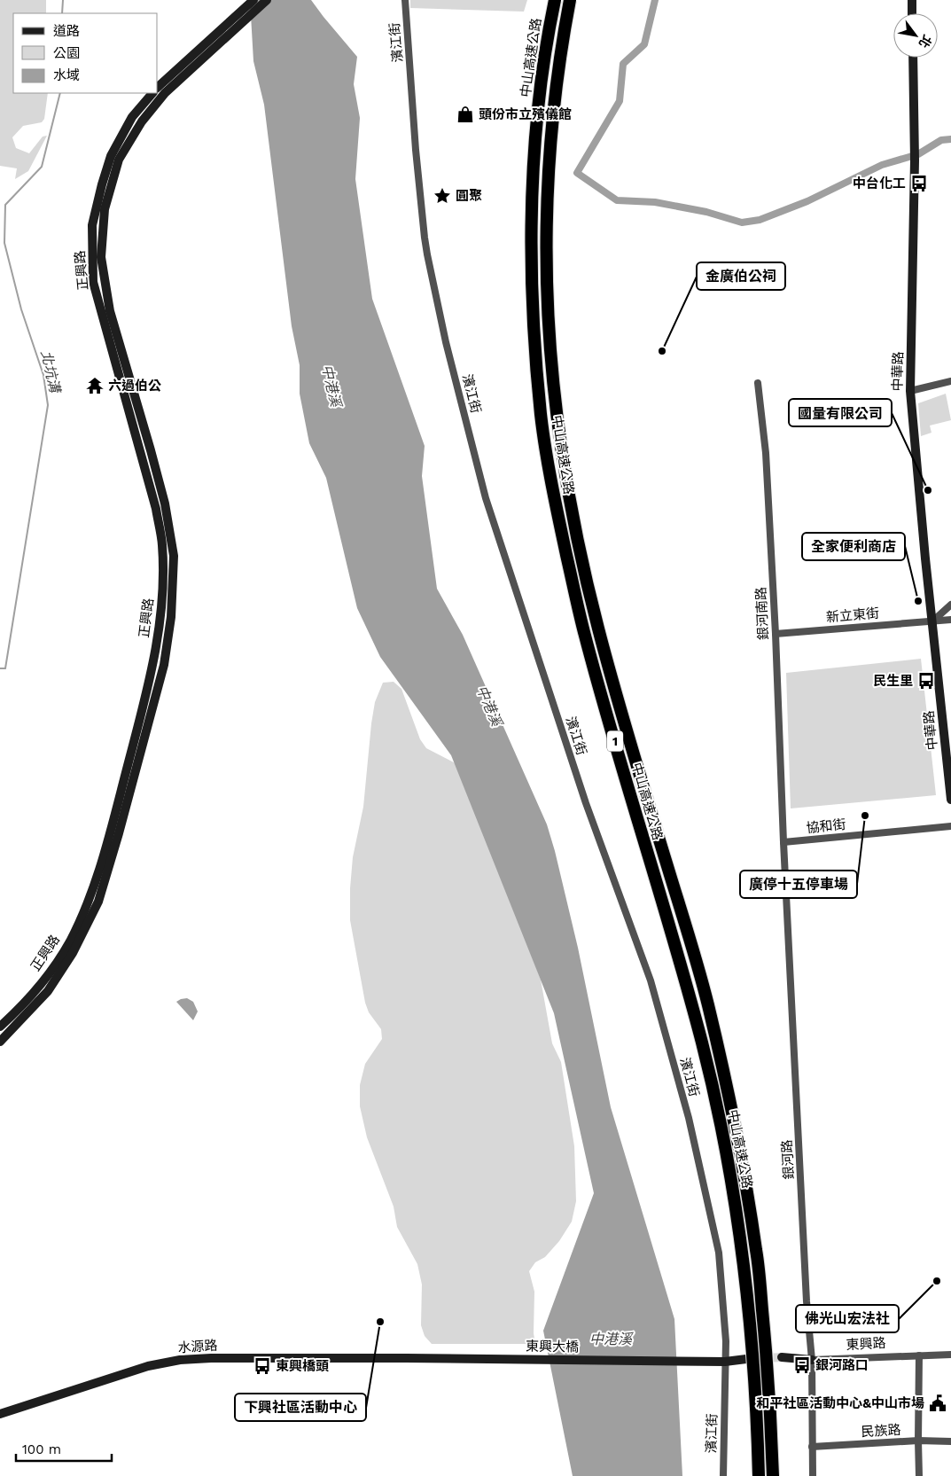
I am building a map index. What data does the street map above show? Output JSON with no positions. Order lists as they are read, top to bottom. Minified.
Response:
{"streets":{"highway":["中山高速公路","1"],"main road":["正興路","中華路","東興路","水源路","東興大橋"],"street":["濱江街","銀河南路","新立東街","協和街","銀河路","民族路"]},"crossings":[["濱江街","東興大橋"],["中華路","新立東街"],["銀河南路","新立東街"],["銀河南路","協和街"],["銀河南路","銀河路"],["協和街","銀河路"],["銀河路","東興路"],["銀河路","民族路"],["水源路","東興大橋"]],"water":["北坑溝","中港溪"],"places":{"shop":["頭份市立殯儀館"],"bus stop":["中台化工","民生里","銀河路口","東興橋頭"],"place":["圓聚"],"other":["金廣伯公祠","國量有限公司","全家便利商店","廣停十五停車場","佛光山宏法社","下興社區活動中心"],"temple":["六過伯公"],"public building":["和平社區活動中心&中山市場"]},"legend":["道路","公園","水域"],"scale_bar":"100 m","north":"bottom right"}
